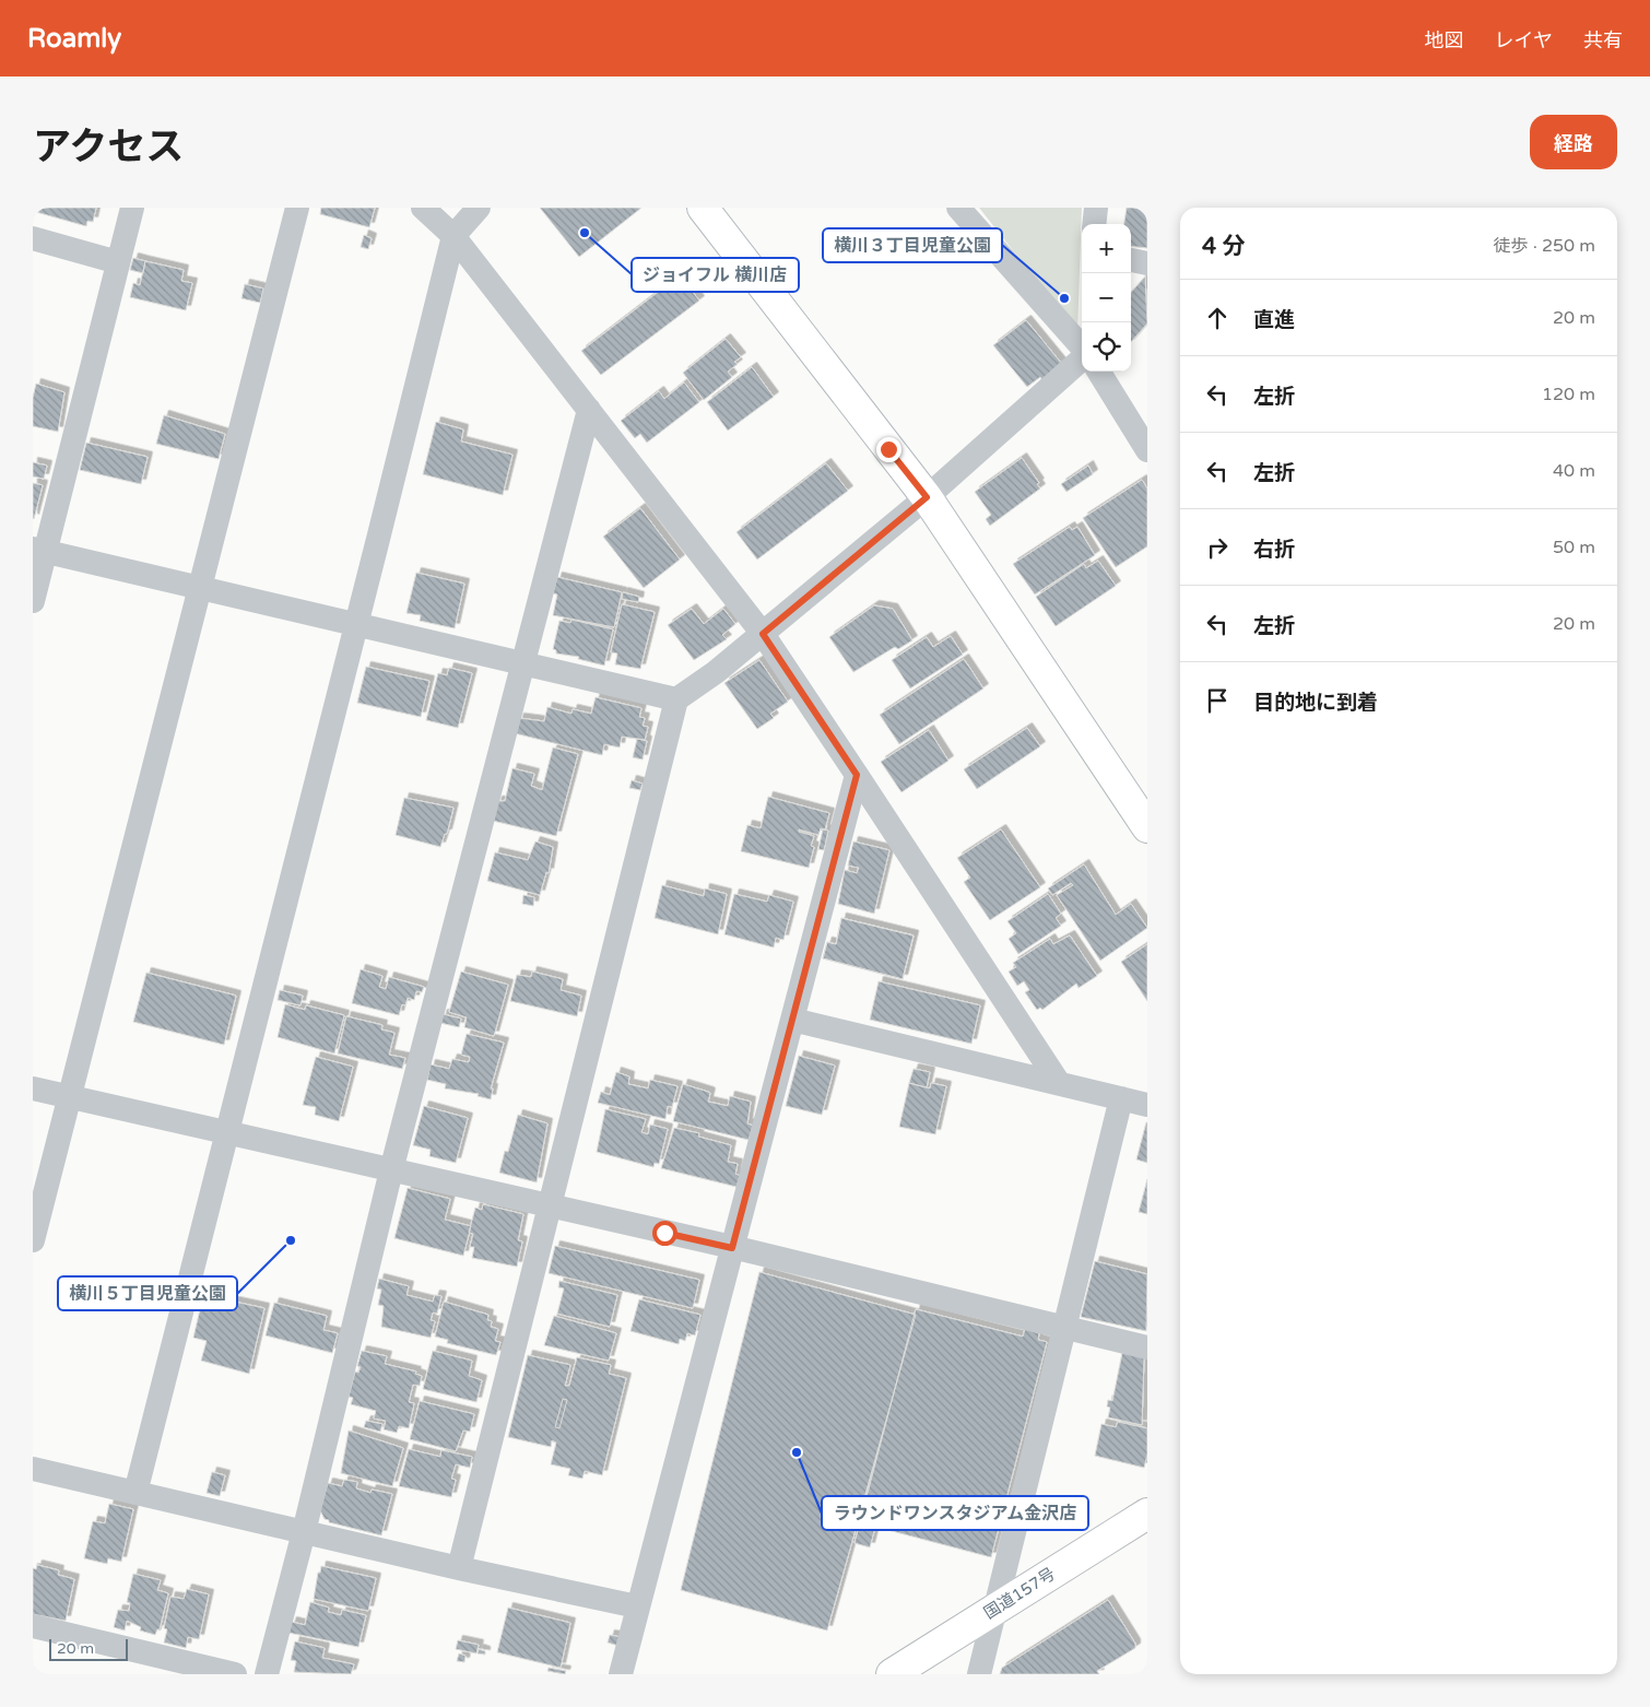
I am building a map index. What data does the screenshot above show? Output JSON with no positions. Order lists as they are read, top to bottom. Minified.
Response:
{"streets":{"main road":["国道157号"]},"places":["ジョイフル 横川店","横川３丁目児童公園","横川５丁目児童公園","ラウンドワンスタジアム金沢店"],"scale_bar":"20 m","page":{"header":"Roamly","nav":["地図","レイヤ","共有"],"title":"アクセス","buttons":"経路","heading":["4 分","徒歩 · 250 m"],"map_buttons":["+","−"],"list":[["直進","20 m"],["左折","120 m"],["左折","40 m"],["右折","50 m"],["左折","20 m"],"目的地に到着"],"scale":"20 m"}}
